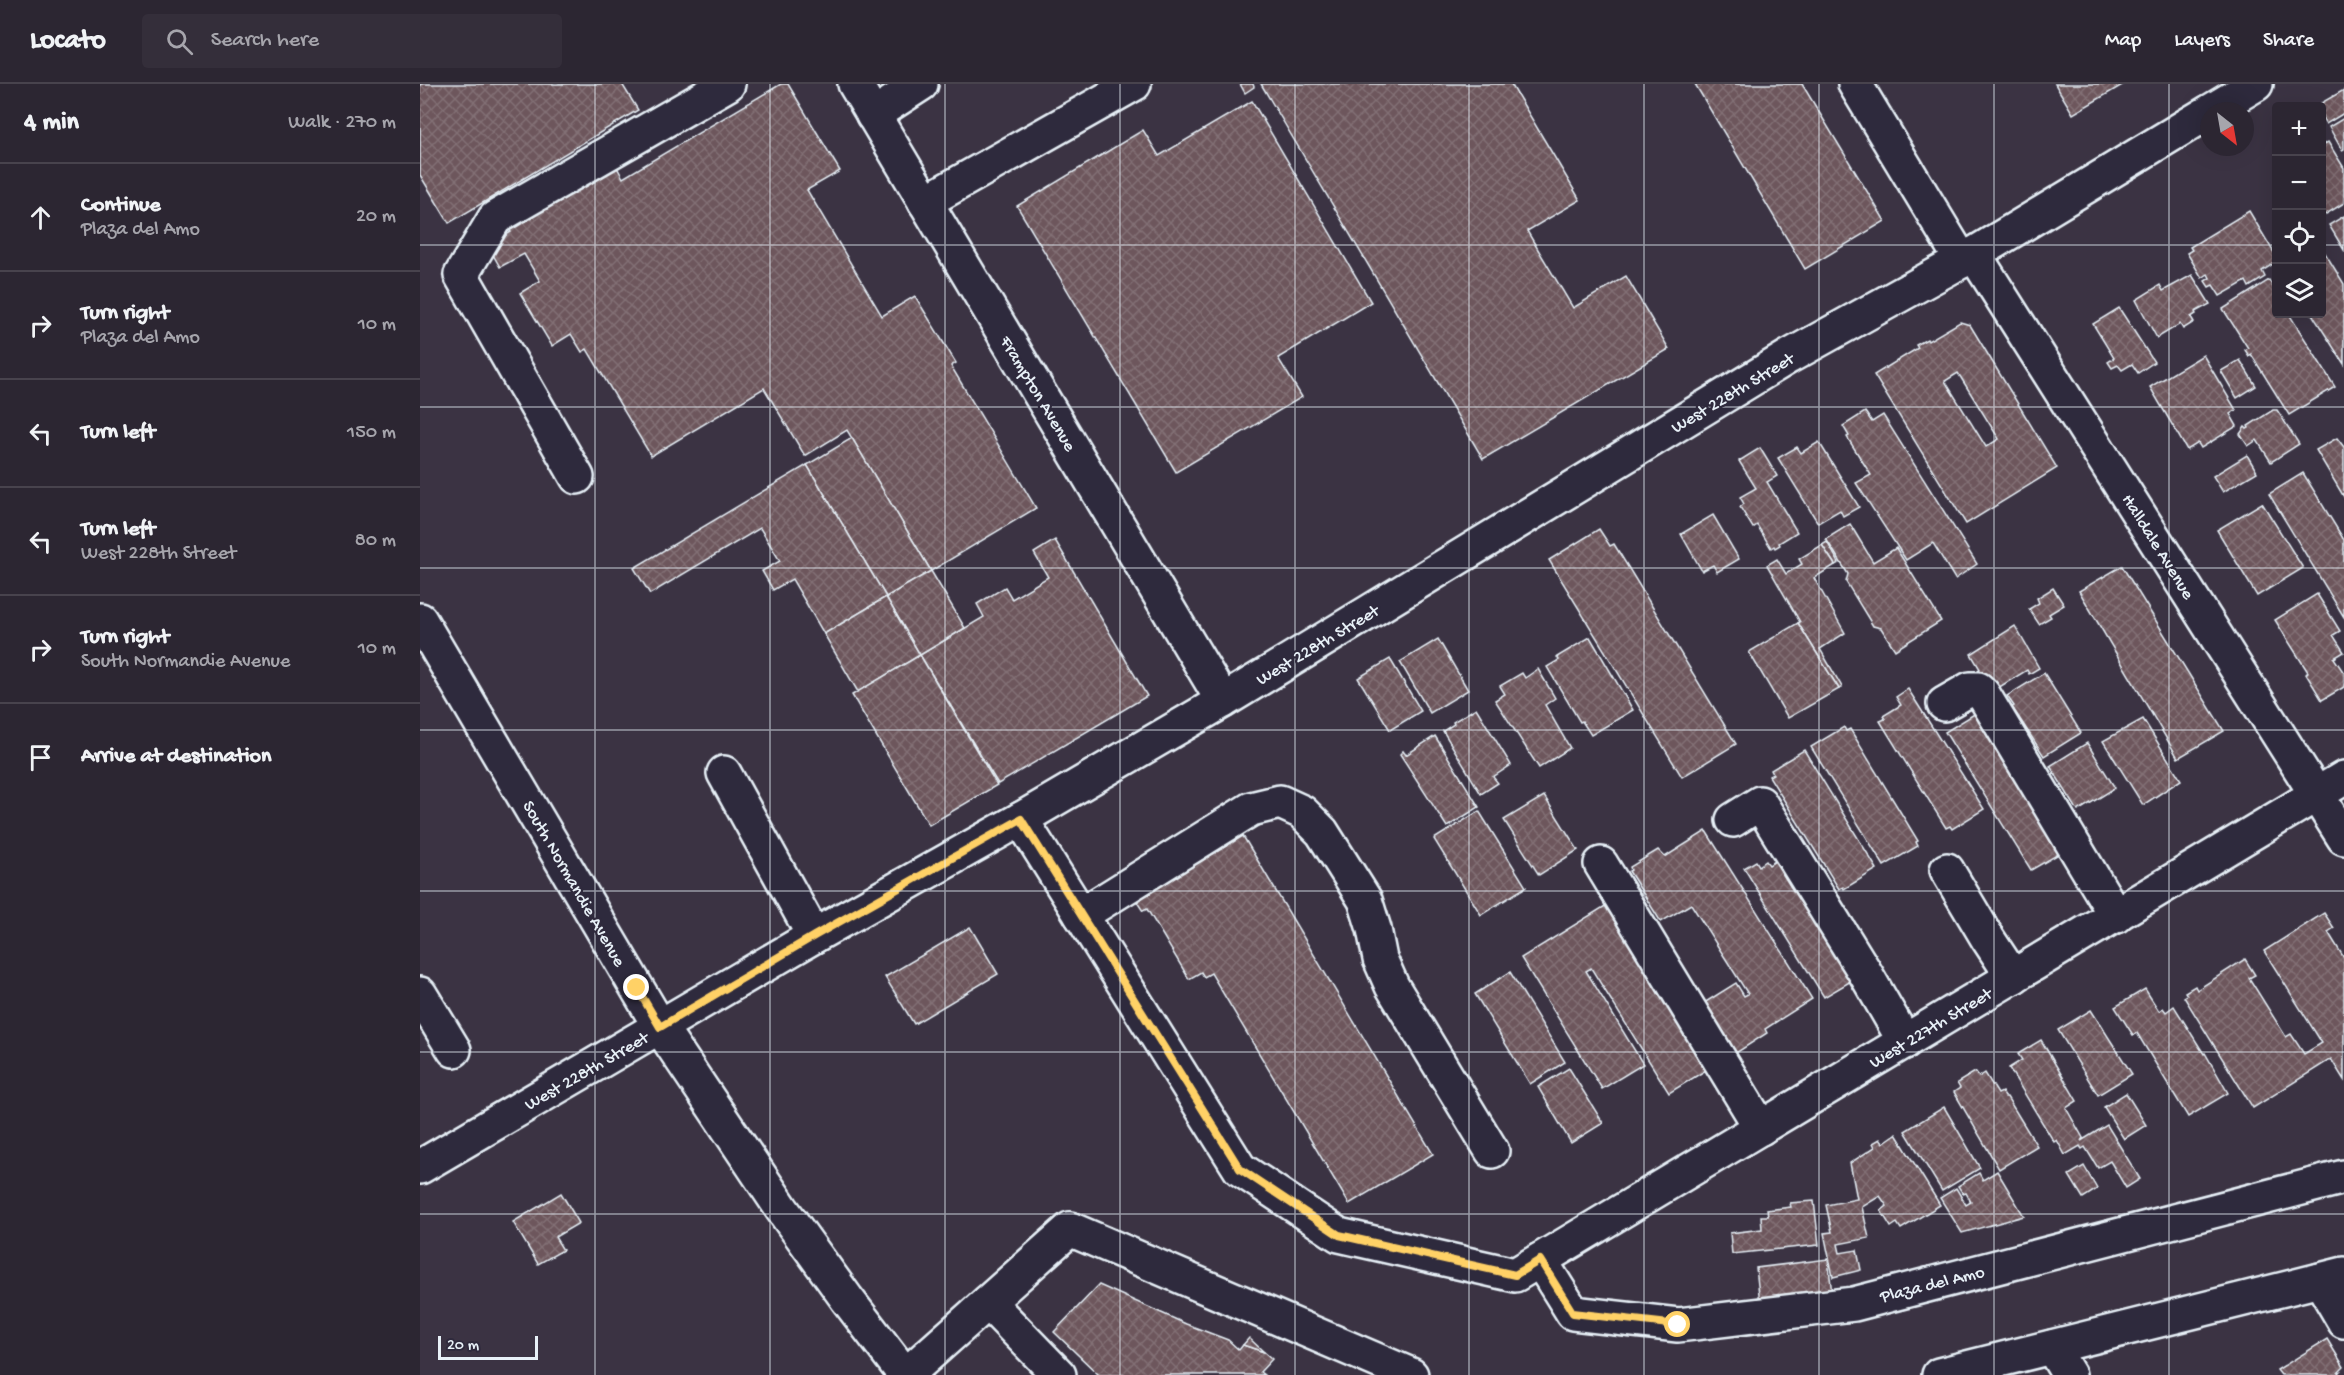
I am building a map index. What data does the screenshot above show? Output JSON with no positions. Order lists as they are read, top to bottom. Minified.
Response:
{"streets":{"street":["West 228th Street","Frampton Avenue","Halldale Avenue","South Normandie Avenue","West 227th Street","Plaza del Amo"]},"crossings":[["West 228th Street","Frampton Avenue"],["West 228th Street","Halldale Avenue"],["West 228th Street","South Normandie Avenue"],["Halldale Avenue","West 227th Street"],["West 227th Street","Plaza del Amo"]],"scale_bar":"20 m","north":"bottom right","page":{"header":"Locato","search":"Search here","nav":["Map","Layers","Share"],"heading":["4 min","Walk · 270 m"],"map_buttons":["+","−"],"list":[["Continue","Plaza del Amo","20 m"],["Turn right","Plaza del Amo","10 m"],["Turn left","150 m"],["Turn left","West 228th Street","80 m"],["Turn right","South Normandie Avenue","10 m"],"Arrive at destination"],"scale":"20 m"}}
